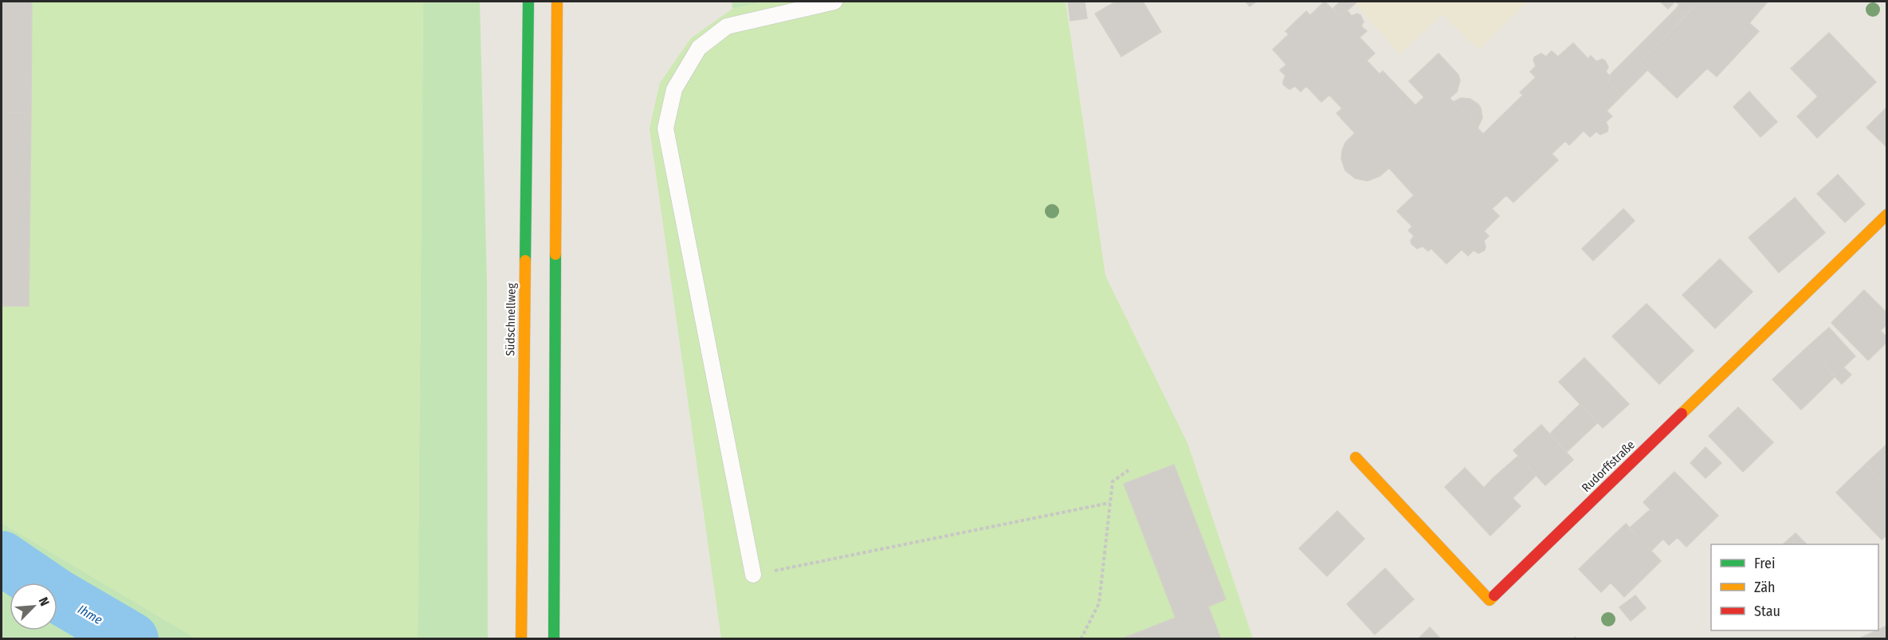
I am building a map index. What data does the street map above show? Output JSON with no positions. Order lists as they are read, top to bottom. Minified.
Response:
{"streets":{"main road":["Südschnellweg","Rudorffstraße"]},"water":["Ihme"],"legend":["Frei","Zäh","Stau"],"north":"top right"}
